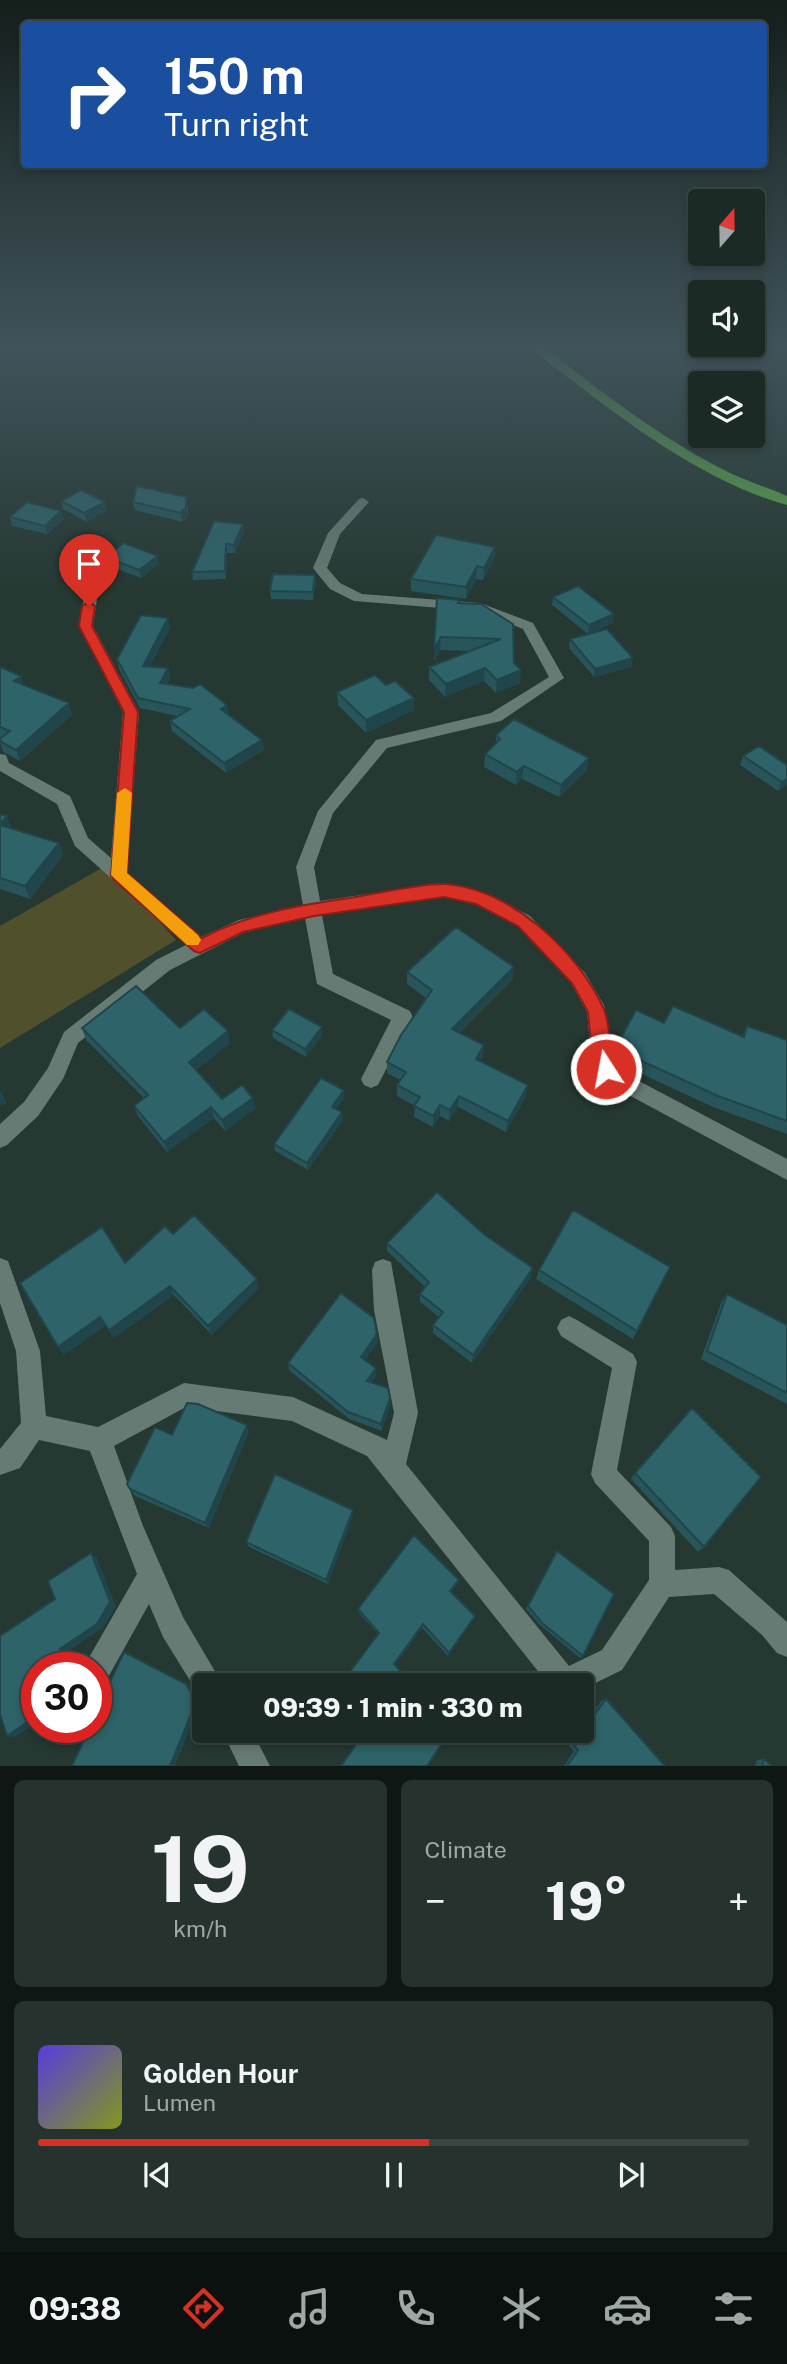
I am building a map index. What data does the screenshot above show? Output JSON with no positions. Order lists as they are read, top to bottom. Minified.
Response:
{"north":"top","page":{"turn":["150 m","Turn right"],"limit":"30","trip":"09:39 · 1 min · 330 m","tile":[["19","km/h"],"Climate"],"heat":["−","19°","+"],"song":["Golden Hour","Lumen"],"tabs":"09:38"}}
